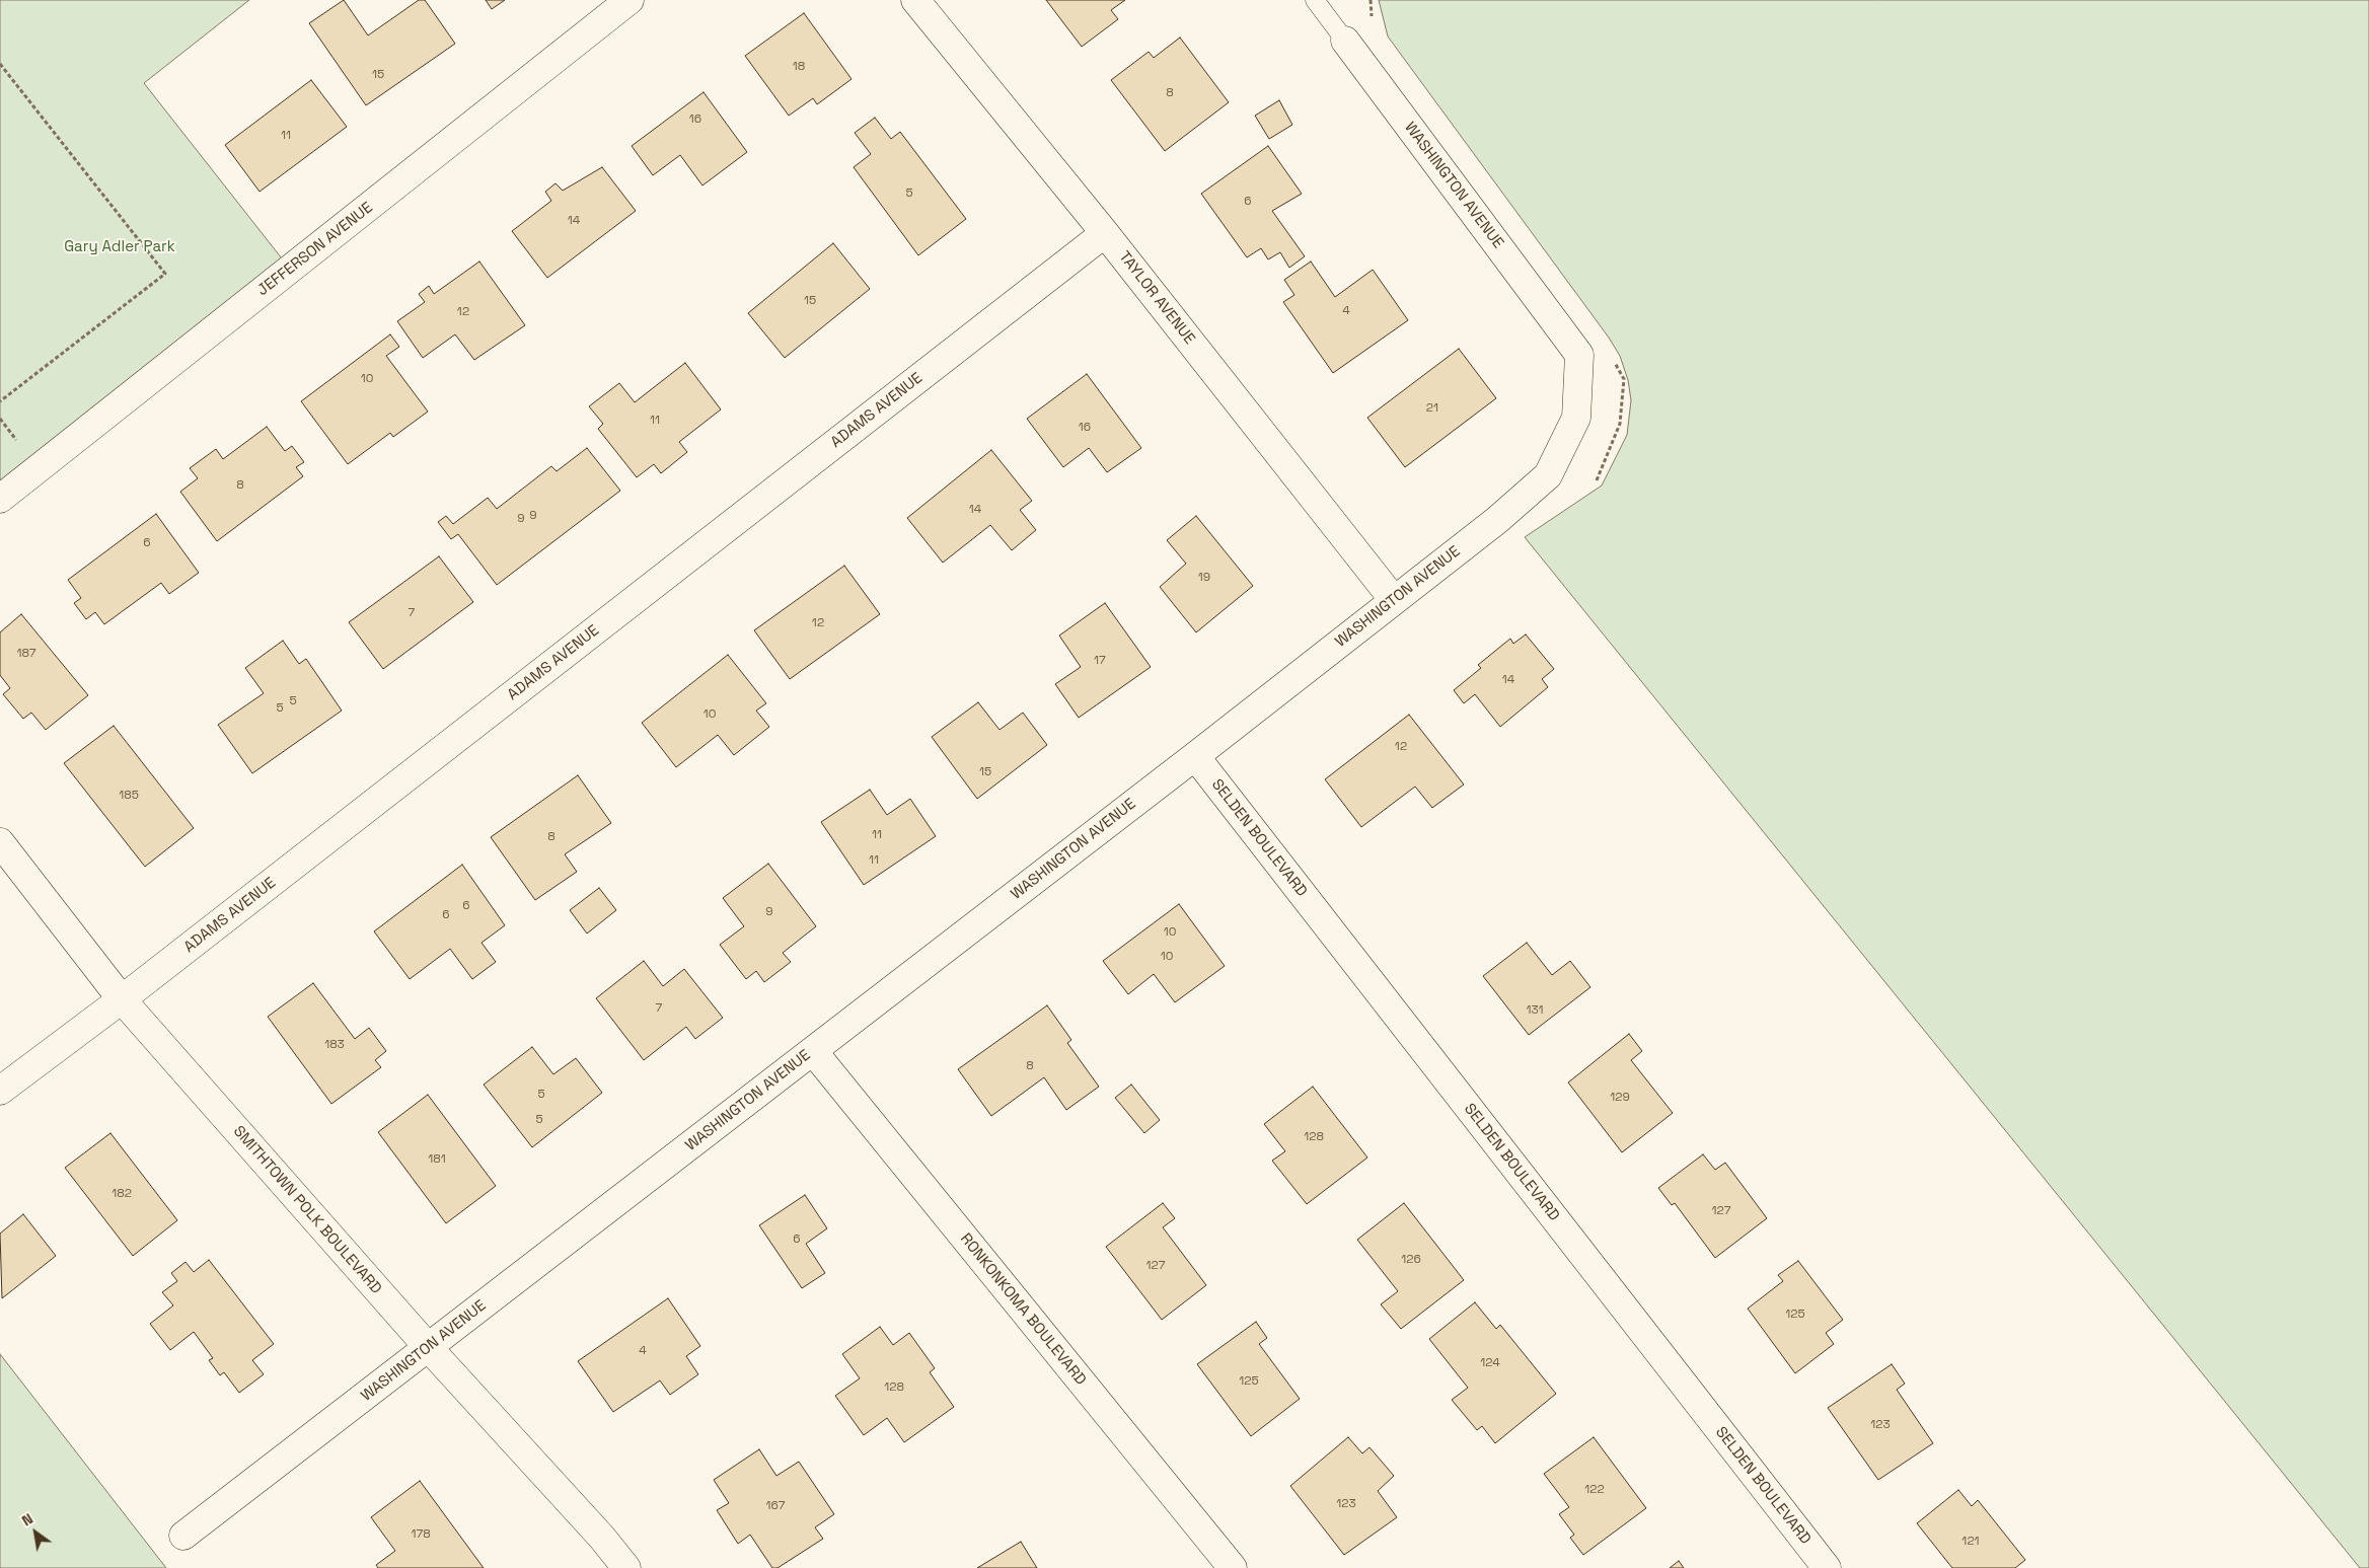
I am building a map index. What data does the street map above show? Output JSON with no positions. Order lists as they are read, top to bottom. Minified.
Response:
{"streets":{"street":["WASHINGTON AVENUE","JEFFERSON AVENUE","TAYLOR AVENUE","ADAMS AVENUE","SELDEN BOULEVARD","SMITHTOWN POLK BOULEVARD","RONKONKOMA BOULEVARD"]},"crossings":[["WASHINGTON AVENUE","TAYLOR AVENUE"],["WASHINGTON AVENUE","SELDEN BOULEVARD"],["WASHINGTON AVENUE","SMITHTOWN POLK BOULEVARD"],["WASHINGTON AVENUE","RONKONKOMA BOULEVARD"],["TAYLOR AVENUE","ADAMS AVENUE"],["ADAMS AVENUE","SMITHTOWN POLK BOULEVARD"]],"parks":["Gary Adler Park"],"house_numbers":["18","15","8","16","11","5","6","14","15","4","12","10","21","11","16","8","14","9","9","6","19","7","12","187","17","14","5","5","10","12","15","185","11","8","11","6","9","6","10","10","7","131","183","8","5","129","5","128","181","182","127","6","126","127","125","4","124","125","128","123","122","123","167","178","121"],"north":"top left"}
